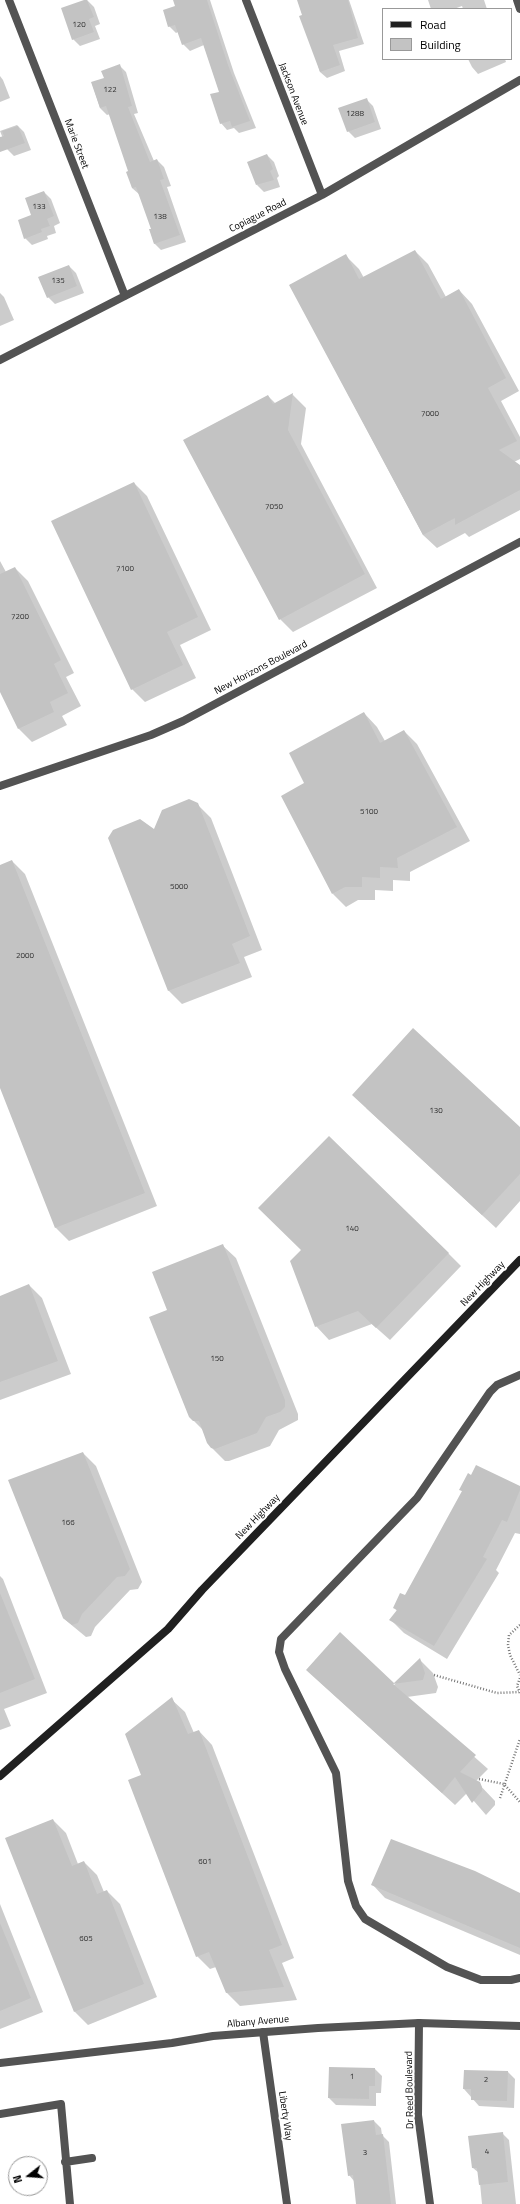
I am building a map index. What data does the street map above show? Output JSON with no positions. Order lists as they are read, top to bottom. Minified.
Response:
{"streets":{"main road":["New Highway"],"street":["Jackson Avenue","Marie Street","Copiague Road","New Horizons Boulevard","Albany Avenue","Dr Reed Boulevard","Liberty Way"]},"crossings":[["Jackson Avenue","Copiague Road"],["Marie Street","Copiague Road"],["Albany Avenue","Dr Reed Boulevard"],["Albany Avenue","Liberty Way"]],"house_numbers":["120","122","1288","133","138","135","7000","7050","7100","7200","5100","5000","2000","130","140","150","166","601","605","1","2","4","3"],"legend":["Road","Building"],"north":"left"}
